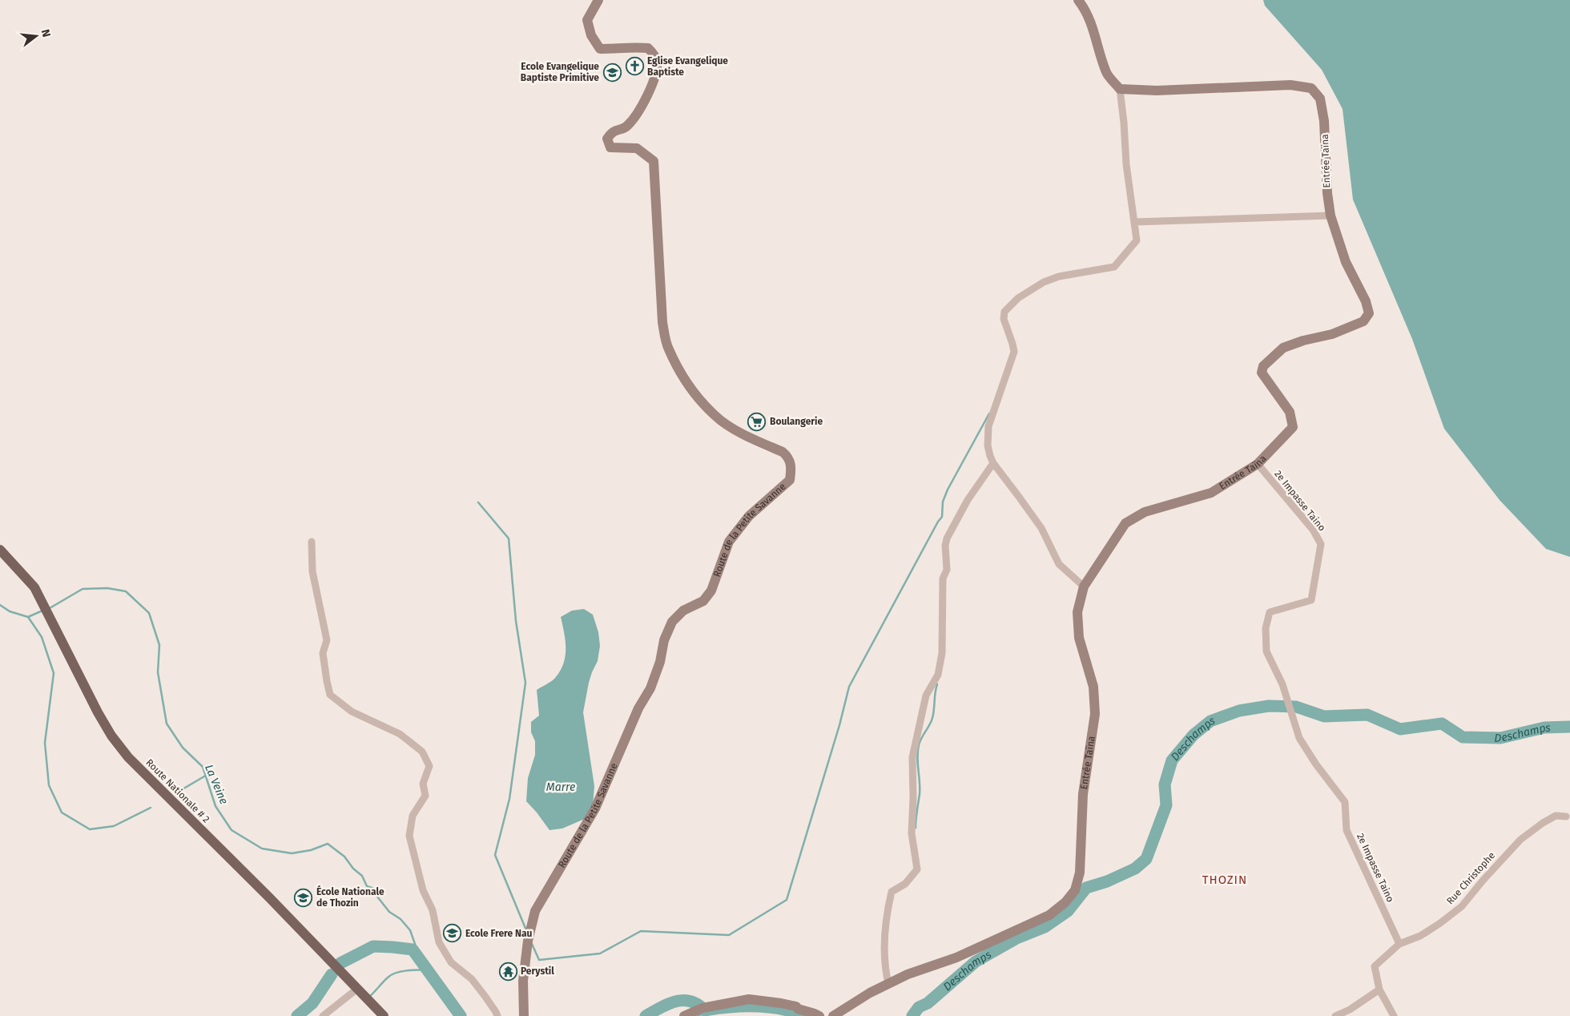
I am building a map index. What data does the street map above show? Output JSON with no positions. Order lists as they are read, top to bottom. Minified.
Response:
{"streets":{"main road":["Route Nationale # 2"],"street":["Entrée Taïna","2e Impasse Taino","Route de la Petite Savanne","Rue Christophe"]},"crossings":[["Entrée Taïna","2e Impasse Taino"],["2e Impasse Taino","Rue Christophe"]],"districts":["THOZIN"],"water":["Deschamps","La Veine","Marre"],"places":{"church":["Eglise Evangelique Baptiste"],"school or university":["Ecole Evangelique Baptiste Primitive","École Nationale de Thozin","Ecole Frere Nau"],"supermarket":["Boulangerie"],"temple":["Perystil"]},"north":"right"}
